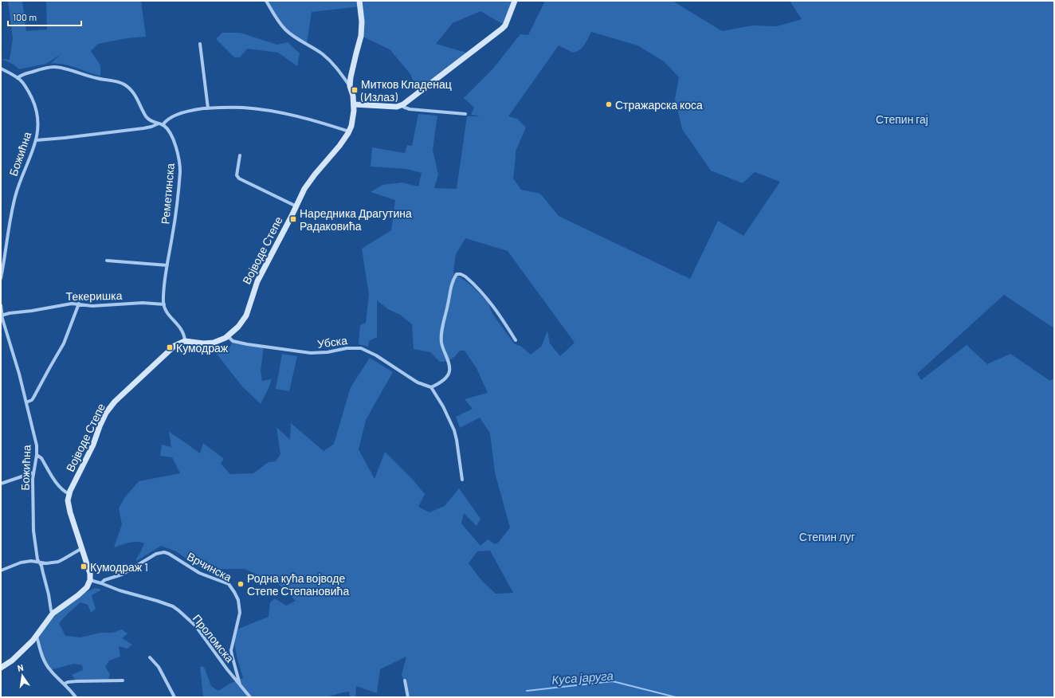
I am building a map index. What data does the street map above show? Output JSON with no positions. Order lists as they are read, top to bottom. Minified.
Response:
{"streets":{"street":["Божићна","Реметинска","Војводе Степе","Текеришка","Убска","Врчинска","Проломска"]},"crossings":[["Божићна","Текеришка"],["Реметинска","Текеришка"],["Војводе Степе","Убска"],["Врчинска","Проломска"]],"water":["Куса јаруга"],"parks":["Степин гај","Степин луг"],"places":{"transit":["Митков Кладенац (Излаз)","Наредника Драгутина Радаковића","Кумодраж","Кумодраж 1"],"other":["Стражарска коса","Родна кућа војводе Степе Степановића"]},"scale_bar":"100 m","north":"top"}
